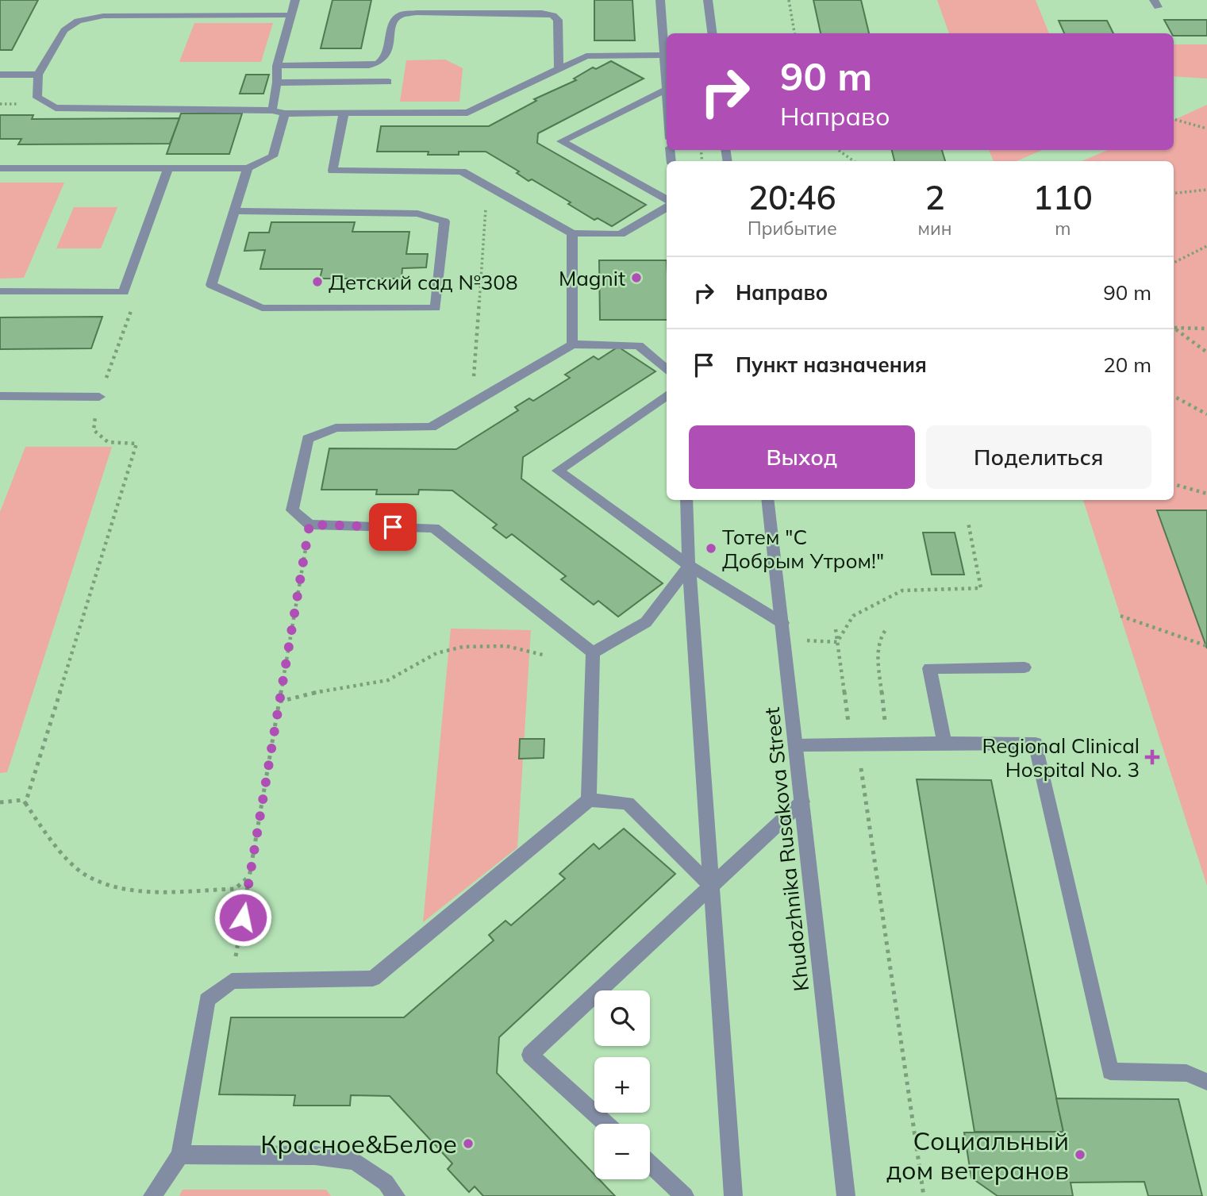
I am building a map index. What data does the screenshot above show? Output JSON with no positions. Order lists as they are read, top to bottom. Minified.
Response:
{"streets":{"street":["Khudozhnika Rusakova Street"]},"places":{"other":["Magnit","Детский сад №308","Тотем \"С Добрым Утром!\"","Красное&Белое","Социальный дом ветеранов"],"health":["Regional Clinical Hospital No. 3"]},"page":{"turn":["90 m","Направо"],"eta":["20:46","Прибытие","2","мин","110","m"],"list":[{"name":"Направо","value":"90 m"},{"name":"Пункт назначения","value":"20 m"}],"buttons":["Выход","Поделиться"],"map_buttons":["+","−"]}}
